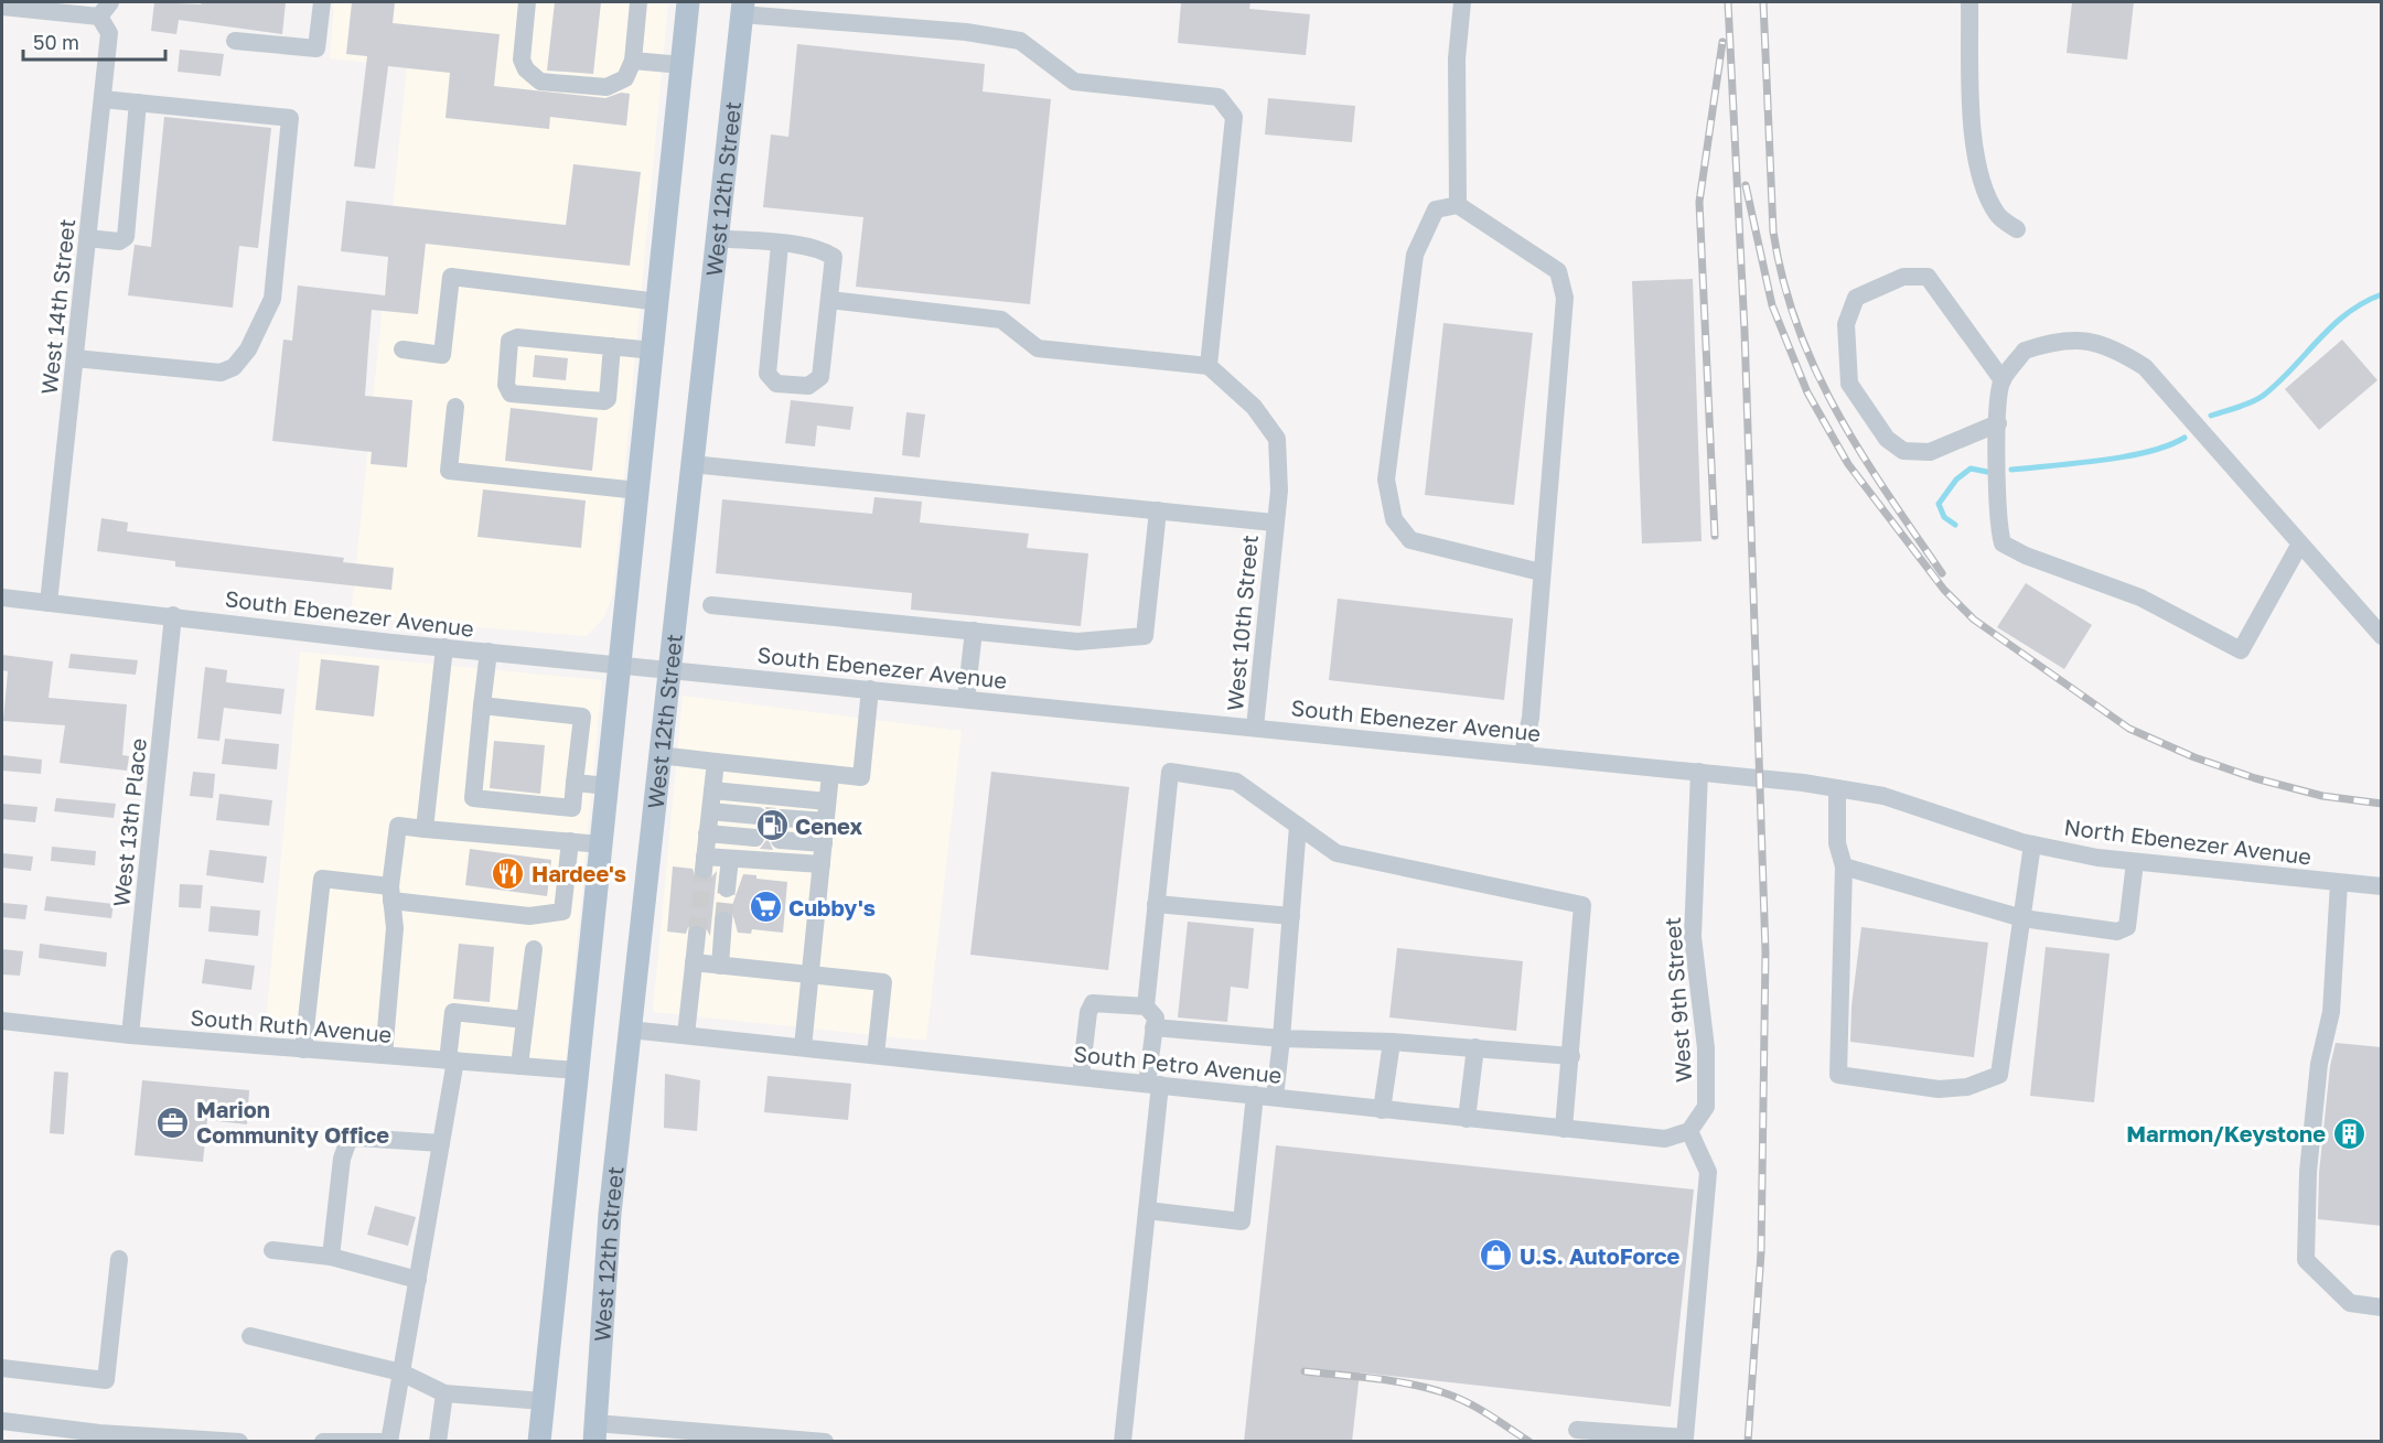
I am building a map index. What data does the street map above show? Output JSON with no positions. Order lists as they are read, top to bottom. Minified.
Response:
{"streets":{"main road":["West 12th Street"],"street":["West 14th Street","South Ebenezer Avenue","West 10th Street","West 13th Place","North Ebenezer Avenue","West 9th Street","South Ruth Avenue","South Petro Avenue"]},"crossings":[["West 12th Street","South Ebenezer Avenue"],["West 12th Street","South Petro Avenue"],["West 14th Street","South Ebenezer Avenue"],["South Ebenezer Avenue","West 10th Street"],["South Ebenezer Avenue","West 13th Place"],["South Ebenezer Avenue","North Ebenezer Avenue"],["South Ebenezer Avenue","West 9th Street"],["West 13th Place","South Ruth Avenue"],["West 9th Street","South Petro Avenue"]],"places":{"fuel station":["Cenex"],"restaurant":["Hardee's"],"supermarket":["Cubby's"],"office":["Marion Community Office"],"building":["Marmon/Keystone"],"shop":["U.S. AutoForce"]},"scale_bar":"50 m"}
